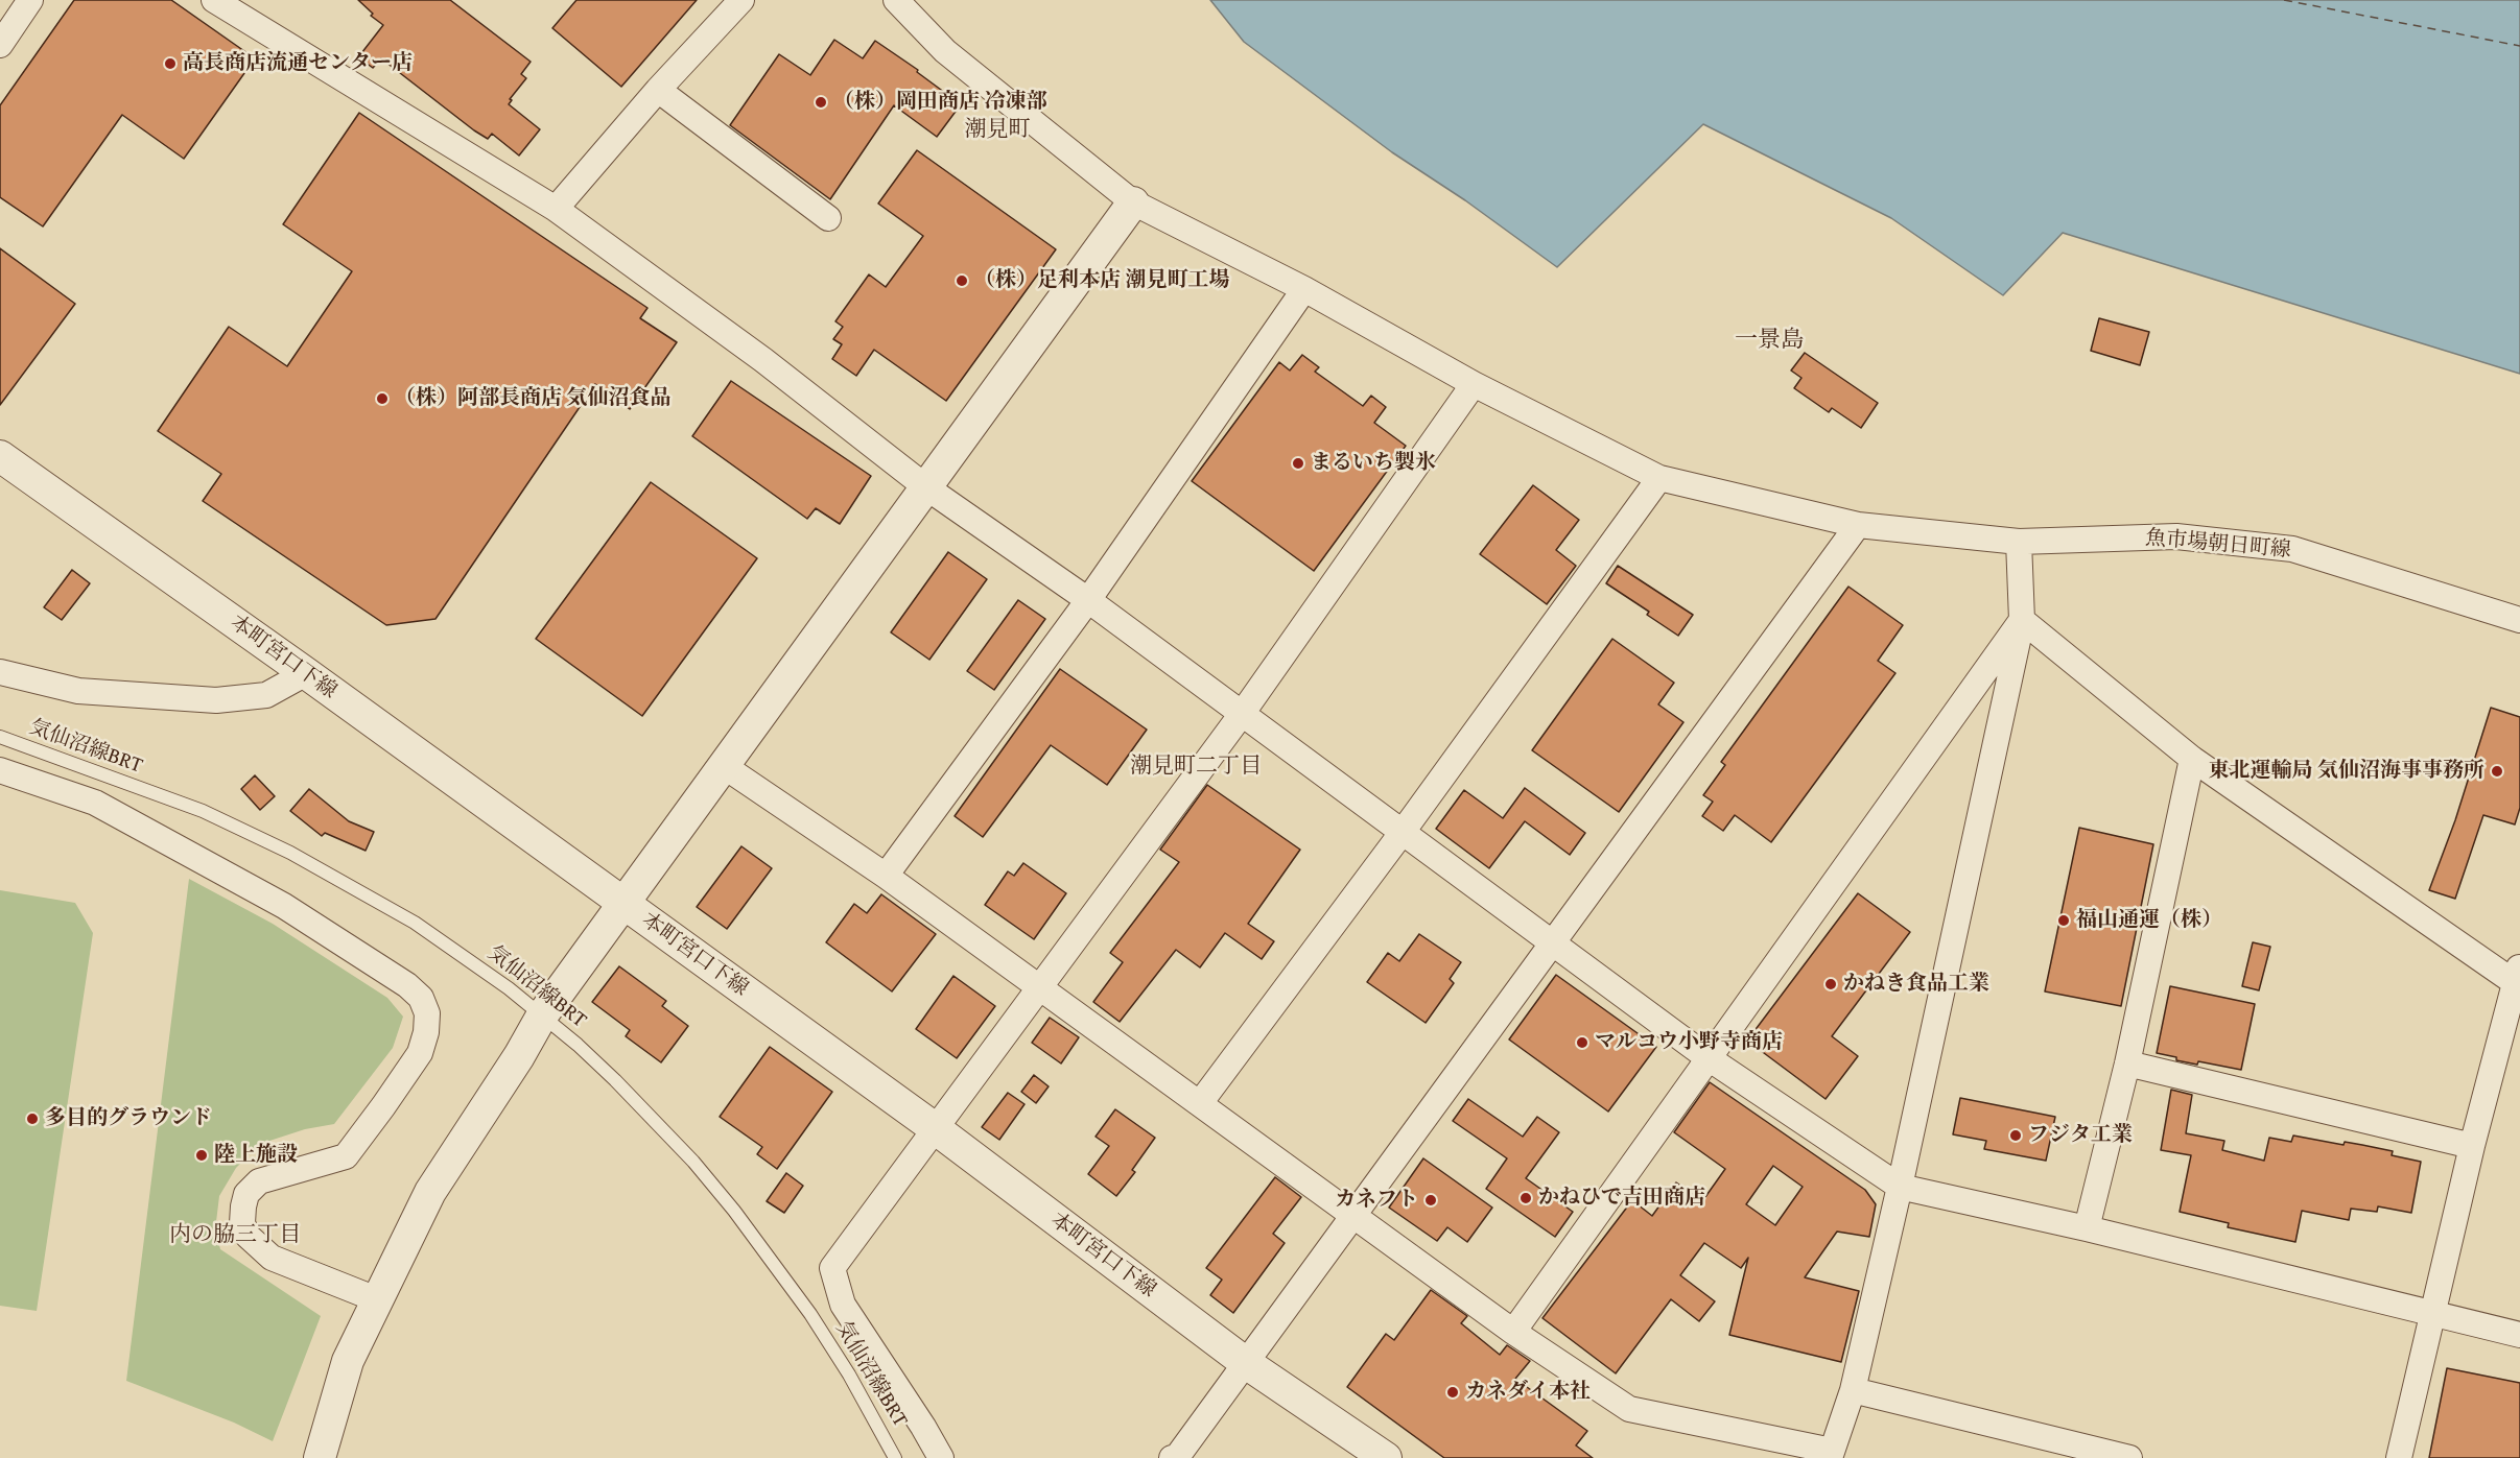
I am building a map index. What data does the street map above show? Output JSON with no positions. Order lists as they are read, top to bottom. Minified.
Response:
{"streets":{"street":["魚市場朝日町線","本町宮口下線"],"lane":["気仙沼線BRT"]},"districts":["潮見町","一景島","潮見町二丁目","内の脇三丁目"],"places":["高長商店流通センター店","（株）岡田商店 冷凍部","（株）足利本店 潮見町工場","（株）阿部長商店 気仙沼食品","まるいち製氷","東北運輸局 気仙沼海事事務所","福山通運（株）","かねき食品工業","マルコウ小野寺商店","多目的グラウンド","フジタ工業","陸上施設","かねひで吉田商店","カネフト","カネダイ本社"]}
